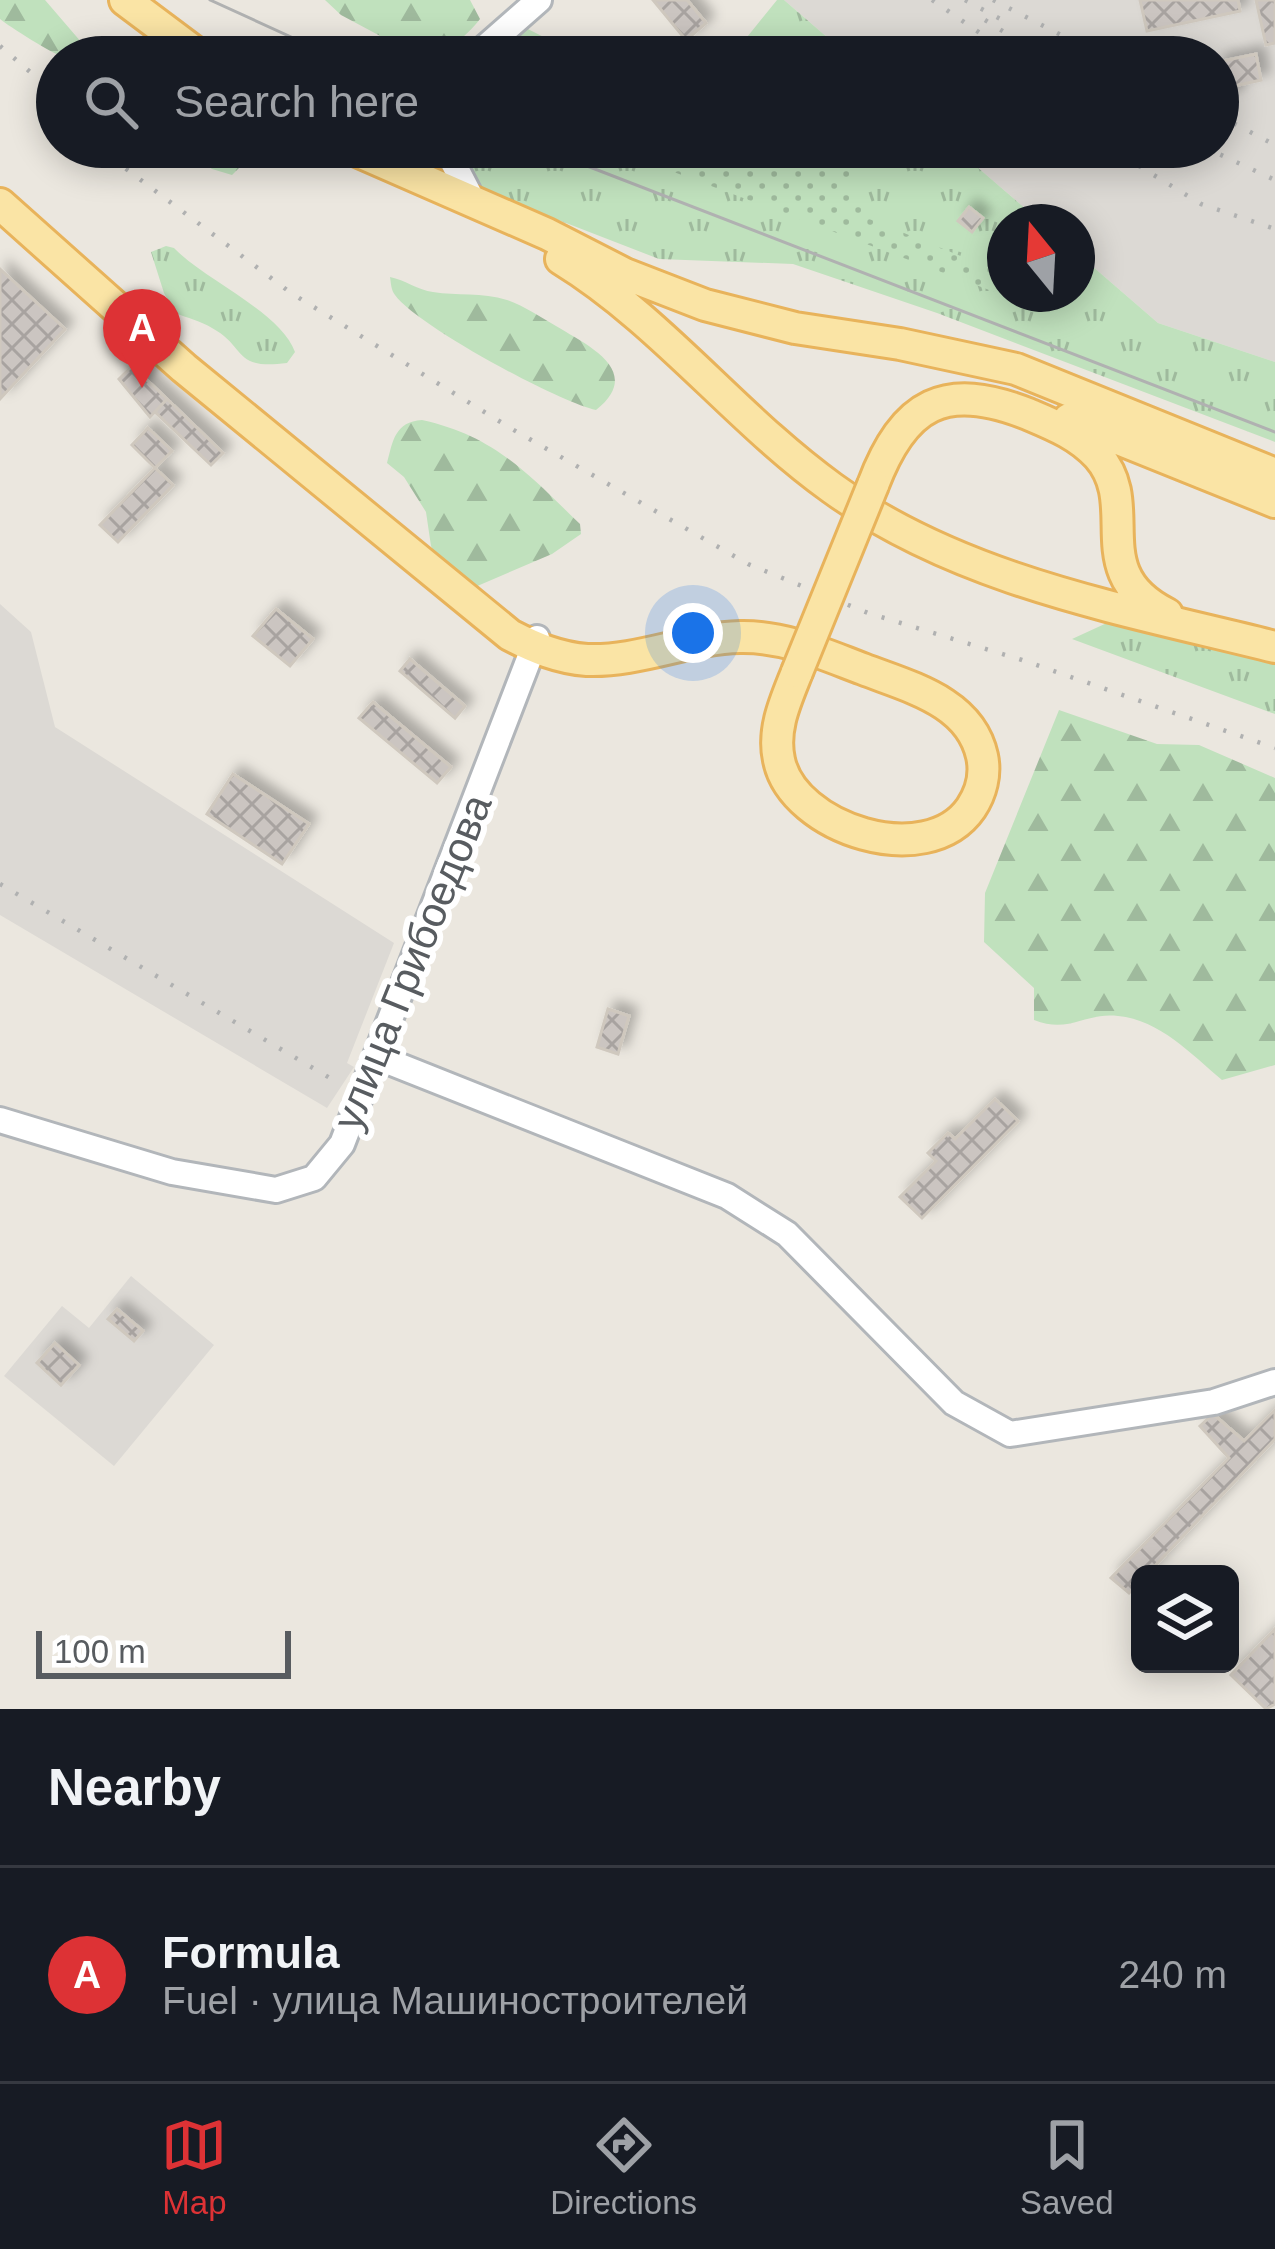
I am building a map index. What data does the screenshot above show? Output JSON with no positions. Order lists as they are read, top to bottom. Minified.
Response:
{"streets":{"street":["улица Грибоедова"]},"scale_bar":"100 m","north":"top","page":{"search":"Search here","pins":"A","scale":"100 m","heading":"Nearby","list":[{"mark":"A","name":"Formula","note":"Fuel · улица Машиностроителей","value":"240 m"}],"nav":["Map","Directions","Saved"]}}
